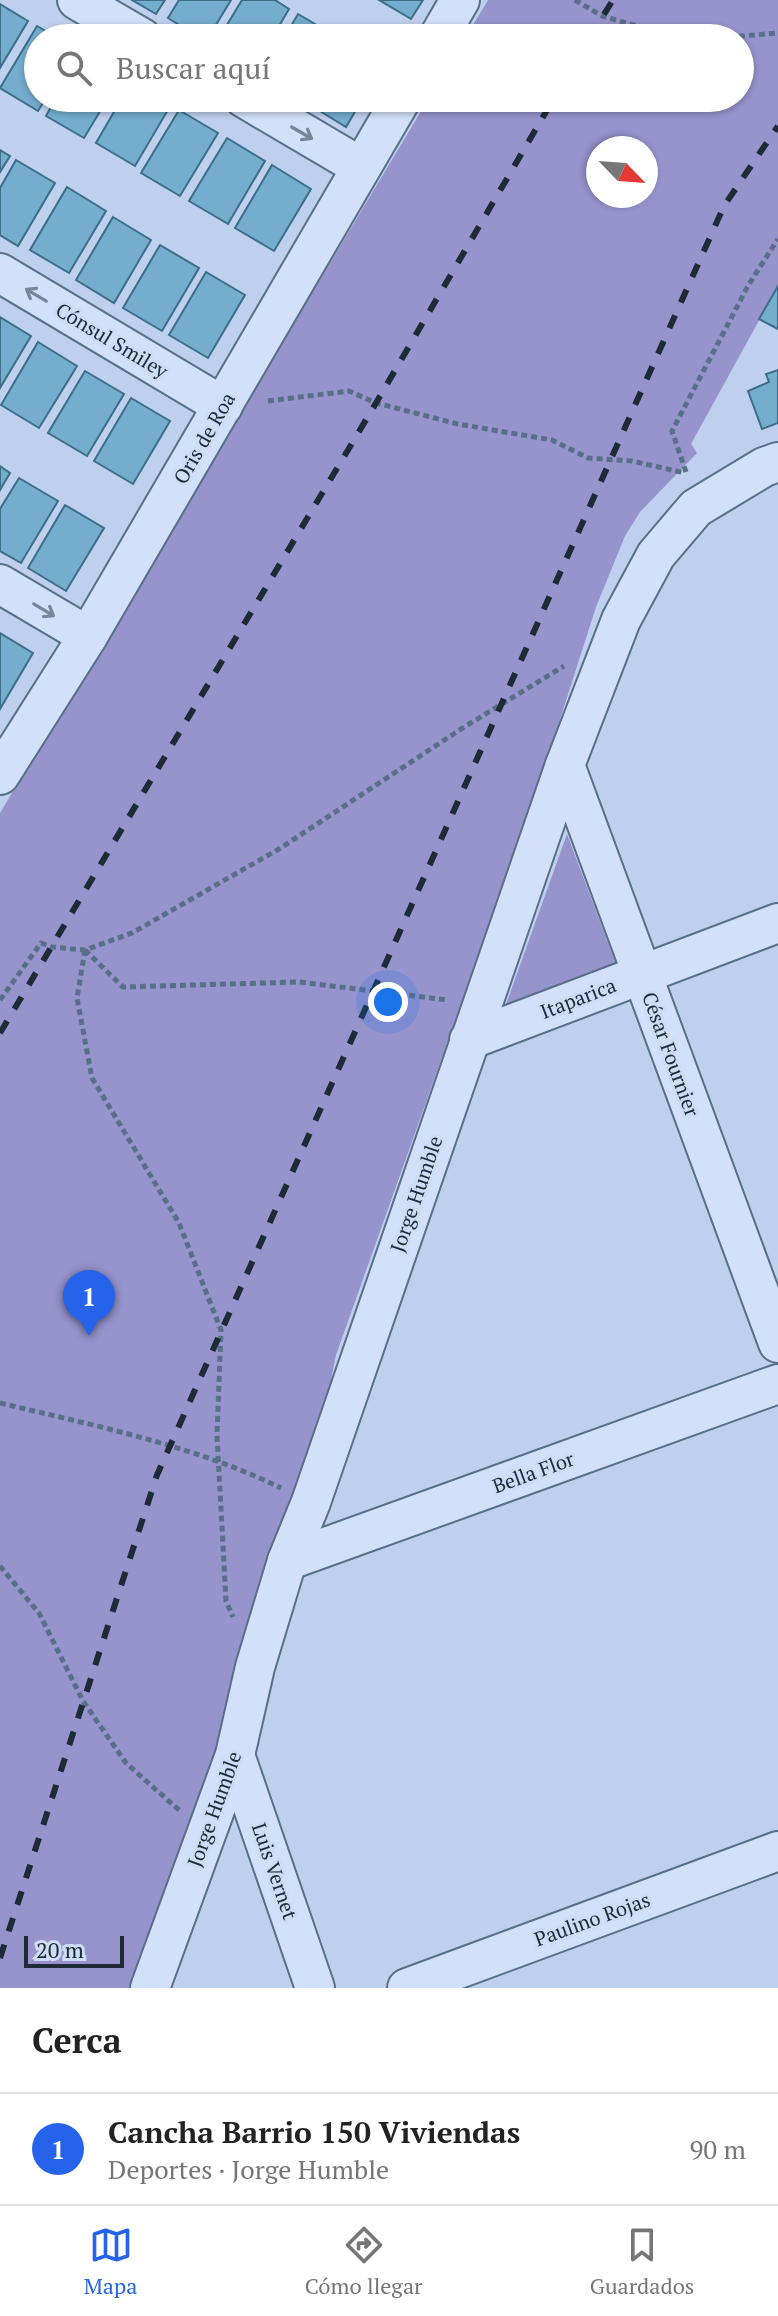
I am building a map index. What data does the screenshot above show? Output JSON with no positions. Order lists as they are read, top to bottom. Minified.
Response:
{"streets":{"street":["Cónsul Smiley","Oris de Roa","Itaparica","César Fournier","Jorge Humble","Bella Flor","Luis Vernet","Paulino Rojas"]},"crossings":[["Cónsul Smiley","Oris de Roa"],["Itaparica","César Fournier"],["Itaparica","Jorge Humble"],["César Fournier","Jorge Humble"],["Jorge Humble","Bella Flor"],["Jorge Humble","Luis Vernet"]],"scale_bar":"20 m","north":"bottom right","page":{"search":"Buscar aquí","pins":"1","scale":"20 m","heading":"Cerca","list":[{"mark":"1","name":"Cancha Barrio 150 Viviendas","note":"Deportes · Jorge Humble","value":"90 m"}],"nav":["Mapa","Cómo llegar","Guardados"]}}
